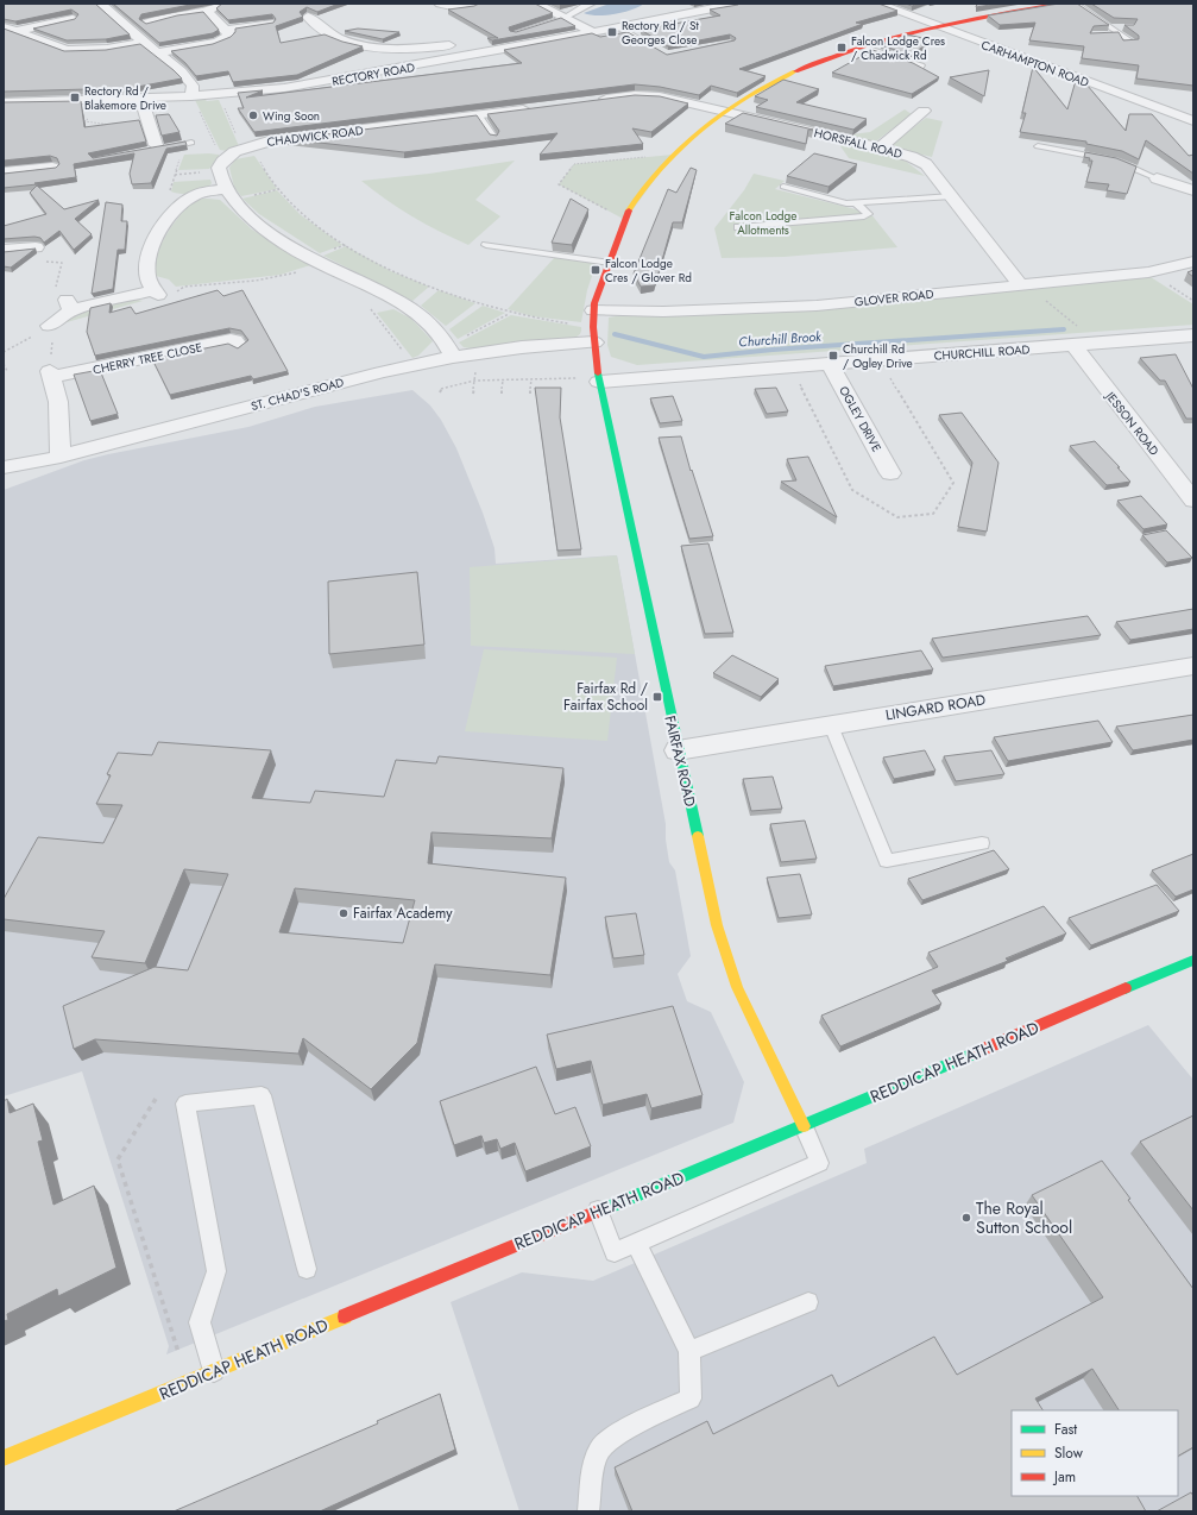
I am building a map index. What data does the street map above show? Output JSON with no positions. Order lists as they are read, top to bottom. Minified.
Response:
{"streets":{"street":["CARHAMPTON ROAD","RECTORY ROAD","CHADWICK ROAD","HORSFALL ROAD","GLOVER ROAD","CHURCHILL ROAD","CHERRY TREE CLOSE","ST. CHAD'S ROAD","OGLEY DRIVE","JESSON ROAD","LINGARD ROAD","FAIRFAX ROAD","REDDICAP HEATH ROAD"]},"crossings":[["HORSFALL ROAD","GLOVER ROAD"],["GLOVER ROAD","ST. CHAD'S ROAD"],["GLOVER ROAD","FAIRFAX ROAD"],["CHURCHILL ROAD","OGLEY DRIVE"],["CHURCHILL ROAD","JESSON ROAD"],["CHURCHILL ROAD","FAIRFAX ROAD"],["ST. CHAD'S ROAD","FAIRFAX ROAD"],["LINGARD ROAD","FAIRFAX ROAD"],["FAIRFAX ROAD","REDDICAP HEATH ROAD"]],"water":["Churchill Brook"],"parks":["Falcon Lodge Allotments"],"places":{"transit":["Rectory Rd / St Georges Close","Falcon Lodge Cres / Chadwick Rd","Rectory Rd / Blakemore Drive","Falcon Lodge Cres / Glover Rd","Churchill Rd / Ogley Drive","Fairfax Rd / Fairfax School"],"other":["Wing Soon","Fairfax Academy","The Royal Sutton School"]},"legend":["Fast","Slow","Jam"]}
